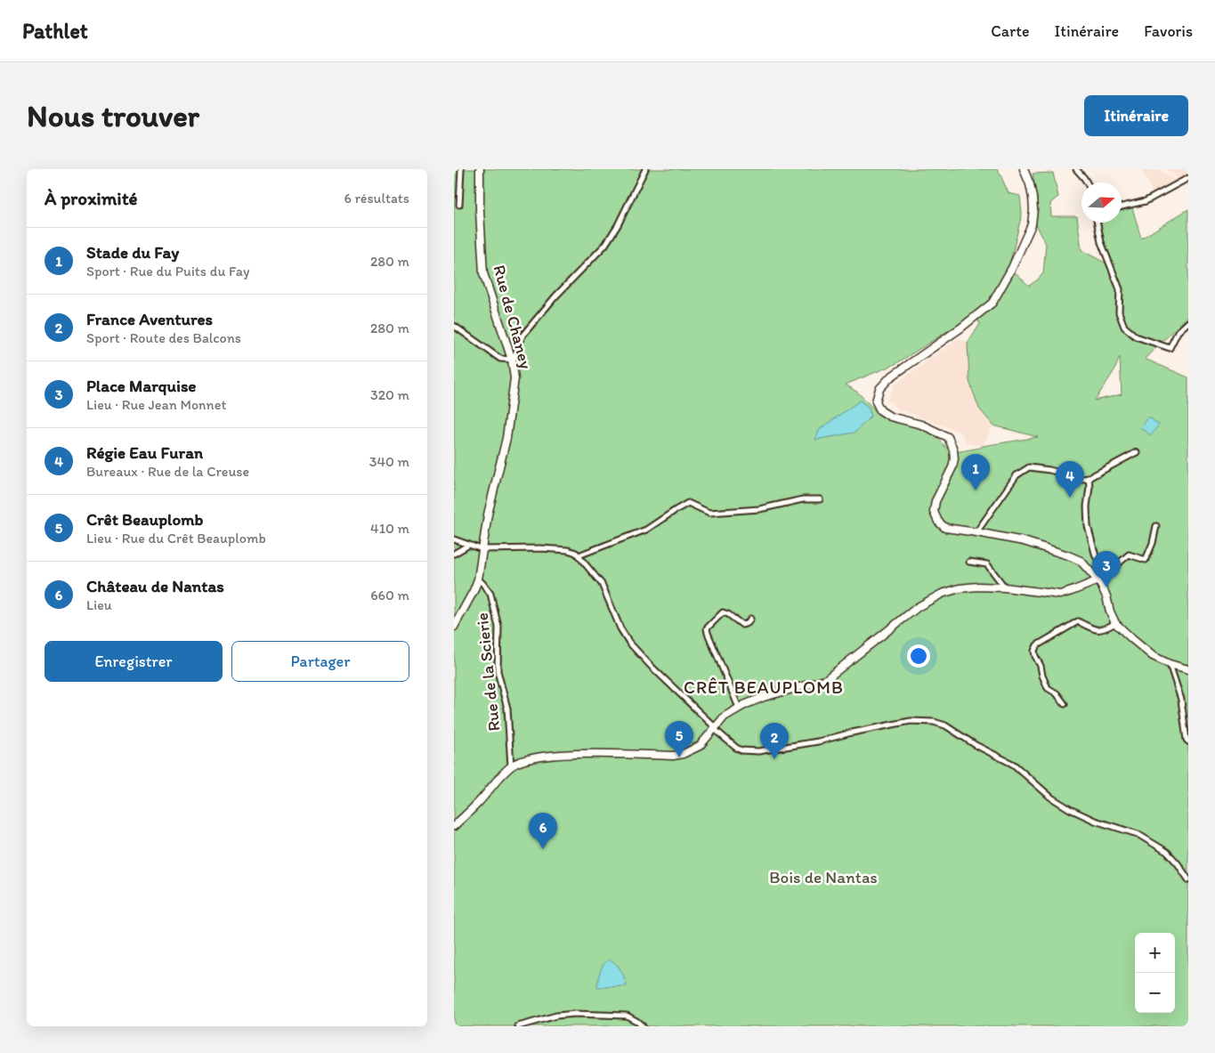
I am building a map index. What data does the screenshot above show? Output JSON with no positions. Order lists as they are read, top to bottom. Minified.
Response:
{"streets":{"street":["Rue de Chaney","Rue de la Scierie"]},"crossings":[["Rue de Chaney","Rue de la Scierie"]],"districts":["CRÊT BEAUPLOMB"],"parks":["Bois de Nantas"],"north":"right","page":{"header":"Pathlet","nav":["Carte","Itinéraire","Favoris"],"buttons":["Itinéraire",["Enregistrer","Partager"]],"title":"Nous trouver","heading":["À proximité","6 résultats"],"list":[{"mark":"1","name":"Stade du Fay","note":"Sport · Rue du Puits du Fay","value":"280 m"},{"mark":"2","name":"France Aventures","note":"Sport · Route des Balcons","value":"280 m"},{"mark":"3","name":"Place Marquise","note":"Lieu · Rue Jean Monnet","value":"320 m"},{"mark":"4","name":"Régie Eau Furan","note":"Bureaux · Rue de la Creuse","value":"340 m"},{"mark":"5","name":"Crêt Beauplomb","note":"Lieu · Rue du Crêt Beauplomb","value":"410 m"},{"mark":"6","name":"Château de Nantas","note":"Lieu","value":"660 m"}],"pins":["1","4","3","5","2","6"],"map_buttons":["+","−"]}}
